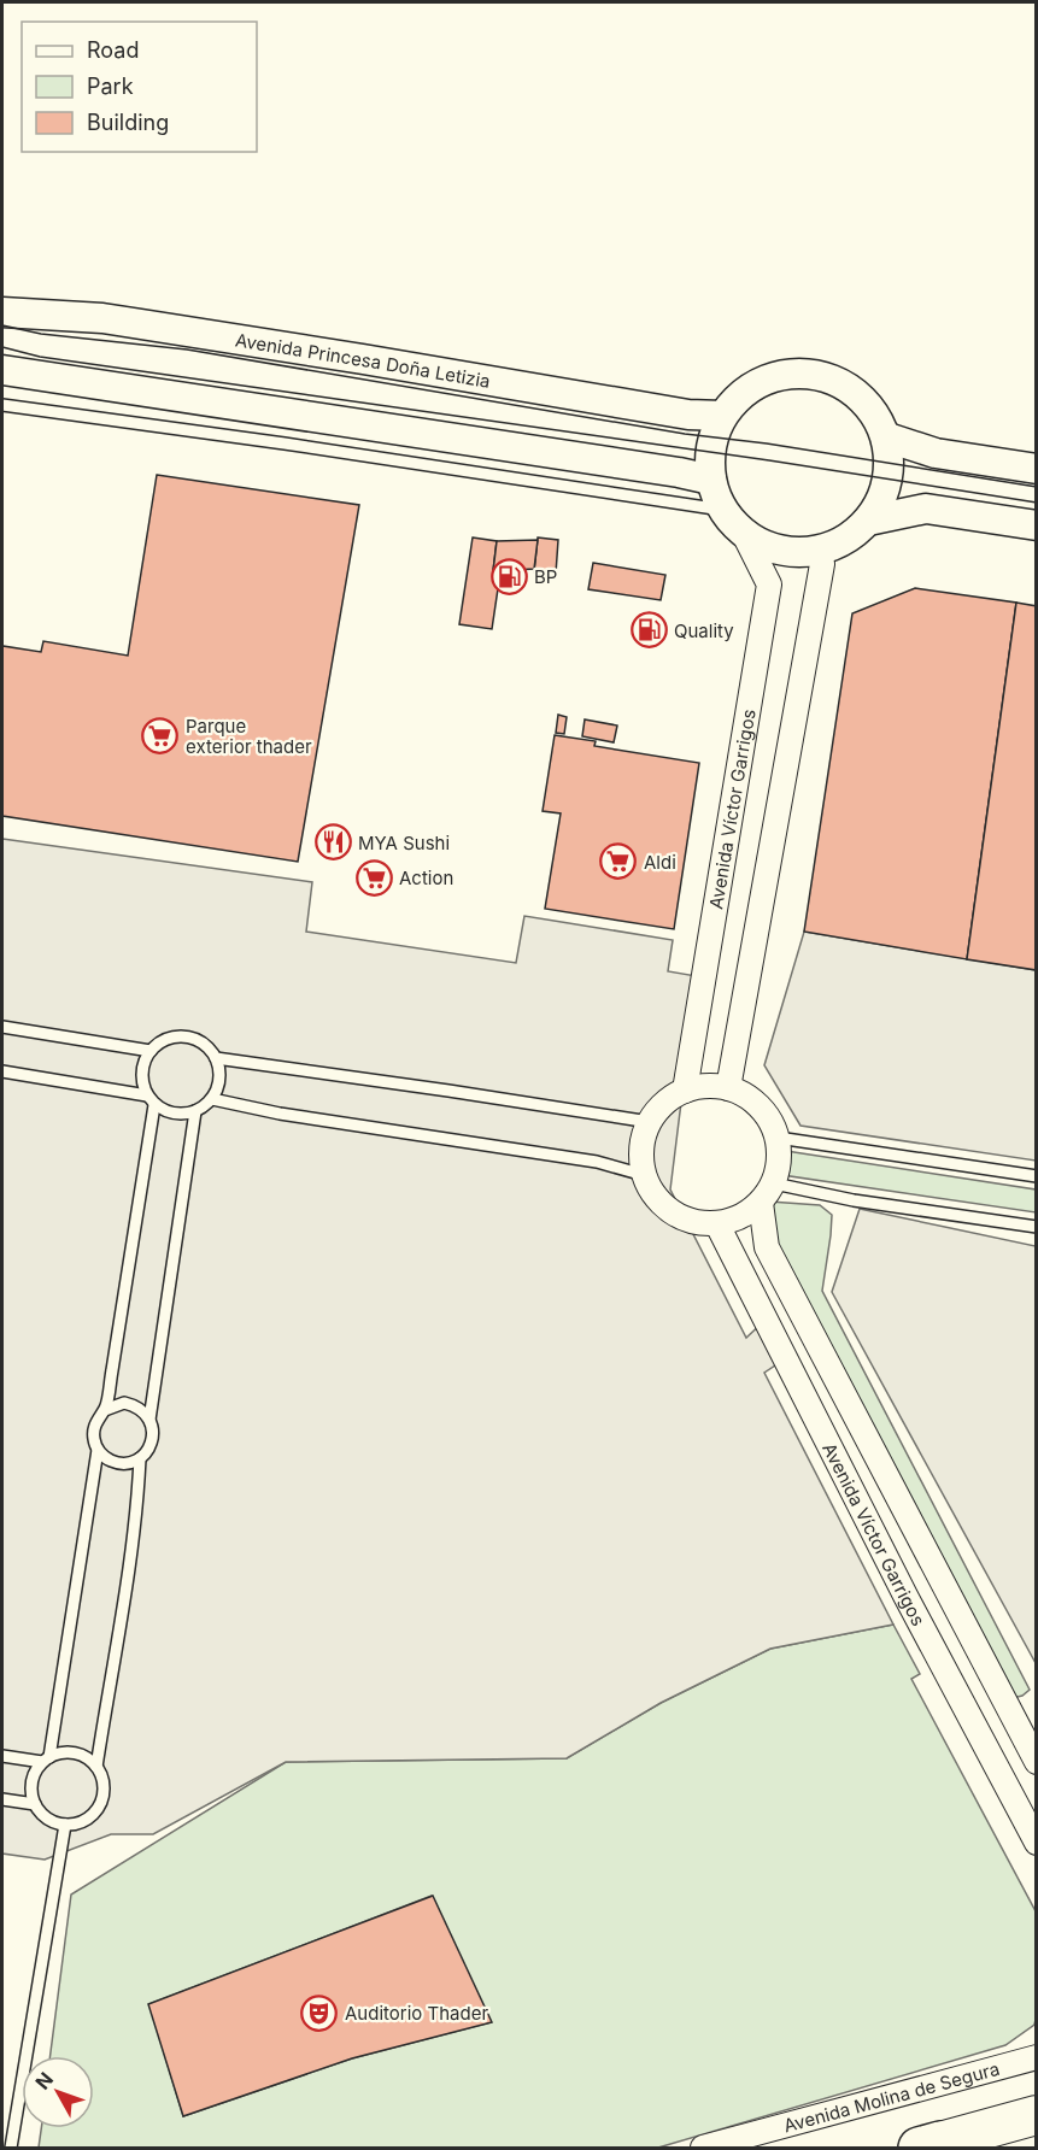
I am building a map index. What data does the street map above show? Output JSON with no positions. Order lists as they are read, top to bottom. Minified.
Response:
{"streets":{"street":["Avenida Princesa Doña Letizia","Avenida Víctor Garrigos","Avenida Molina de Segura"]},"crossings":[["Avenida Princesa Doña Letizia","Avenida Víctor Garrigos"]],"places":{"fuel station":["BP","Quality"],"supermarket":["Parque exterior thader","Aldi","Action"],"restaurant":["MYA Sushi"],"theatre":["Auditorio Thader"]},"legend":["Road","Park","Building"],"north":"top left"}
